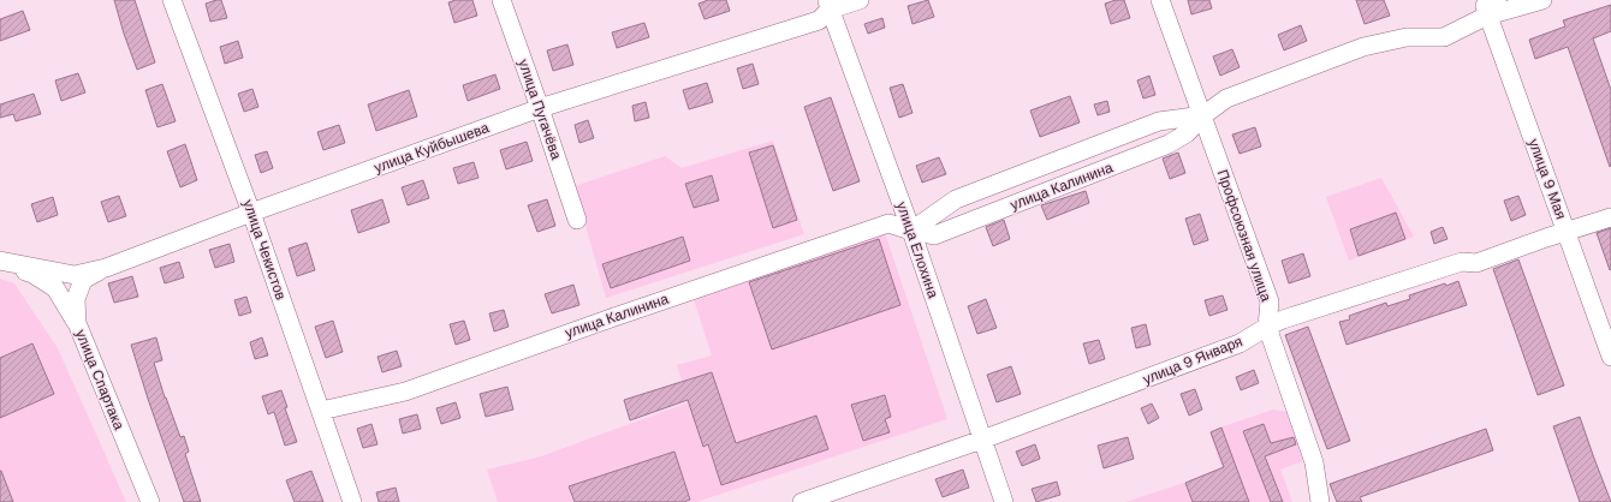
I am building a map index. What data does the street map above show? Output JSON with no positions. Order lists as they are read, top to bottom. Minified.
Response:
{"streets":{"street":["улица Пугачёва","улица Куйбышева","улица 9 Мая","улица Калинина","Профсоюзная улица","улица Чекистов","улица Елохина","улица 9 Января","улица Спартака"]},"crossings":[["улица Пугачёва","улица Куйбышева"],["улица Куйбышева","улица Чекистов"],["улица Куйбышева","улица Елохина"],["улица Куйбышева","улица Спартака"],["улица 9 Мая","улица Калинина"],["улица 9 Мая","улица 9 Января"],["улица Калинина","Профсоюзная улица"],["улица Калинина","улица Чекистов"],["улица Калинина","улица Елохина"],["Профсоюзная улица","улица 9 Января"],["улица Елохина","улица 9 Января"]]}
